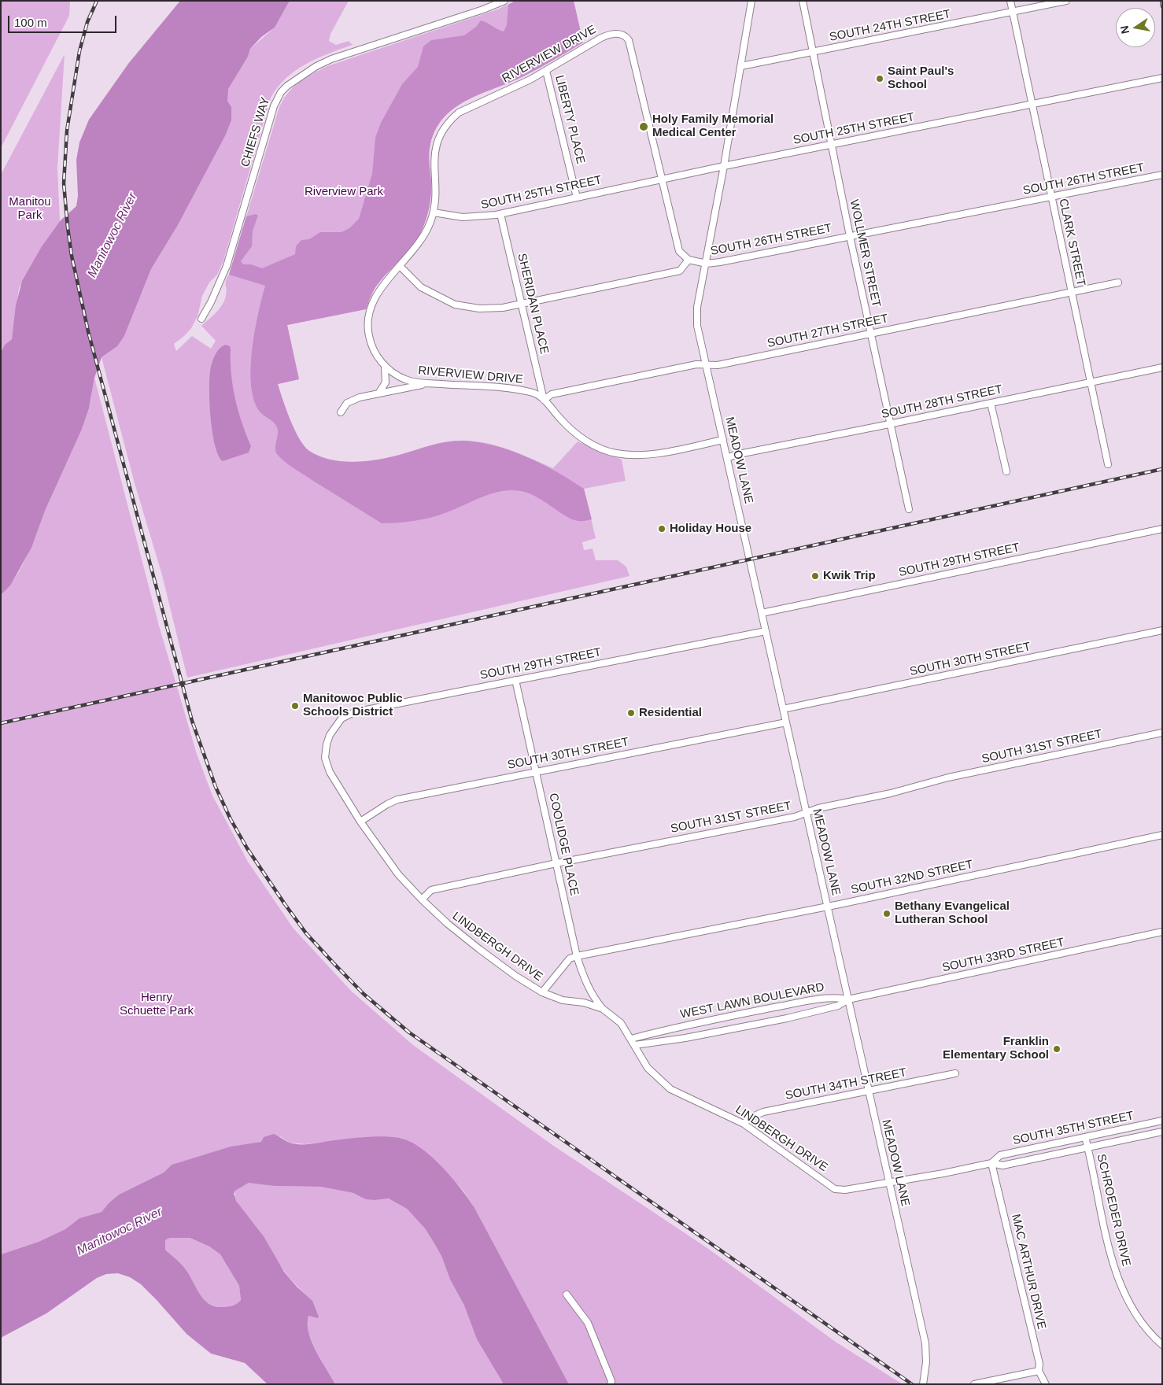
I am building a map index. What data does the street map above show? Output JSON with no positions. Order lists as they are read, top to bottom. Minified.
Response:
{"streets":{"street":["SOUTH 24TH STREET","RIVERVIEW DRIVE","LIBERTY PLACE","SOUTH 25TH STREET","CHIEFS WAY","SOUTH 26TH STREET","CLARK STREET","WOLLMER STREET","SHERIDAN PLACE","SOUTH 27TH STREET","SOUTH 28TH STREET","MEADOW LANE","SOUTH 29TH STREET","SOUTH 30TH STREET","SOUTH 31ST STREET","COOLIDGE PLACE","SOUTH 32ND STREET","LINDBERGH DRIVE","SOUTH 33RD STREET","WEST LAWN BOULEVARD","SOUTH 34TH STREET","SOUTH 35TH STREET","SCHROEDER DRIVE","MAC ARTHUR DRIVE"]},"crossings":[["SOUTH 24TH STREET","CLARK STREET"],["SOUTH 24TH STREET","WOLLMER STREET"],["SOUTH 24TH STREET","MEADOW LANE"],["RIVERVIEW DRIVE","LIBERTY PLACE"],["RIVERVIEW DRIVE","SOUTH 25TH STREET"],["RIVERVIEW DRIVE","SHERIDAN PLACE"],["RIVERVIEW DRIVE","SOUTH 27TH STREET"],["RIVERVIEW DRIVE","MEADOW LANE"],["LIBERTY PLACE","SOUTH 25TH STREET"],["SOUTH 25TH STREET","CLARK STREET"],["SOUTH 25TH STREET","WOLLMER STREET"],["SOUTH 25TH STREET","SHERIDAN PLACE"],["SOUTH 25TH STREET","MEADOW LANE"],["SOUTH 26TH STREET","CLARK STREET"],["SOUTH 26TH STREET","WOLLMER STREET"],["SOUTH 26TH STREET","MEADOW LANE"],["CLARK STREET","SOUTH 27TH STREET"],["CLARK STREET","SOUTH 28TH STREET"],["WOLLMER STREET","SOUTH 27TH STREET"],["WOLLMER STREET","SOUTH 28TH STREET"],["SHERIDAN PLACE","SOUTH 27TH STREET"],["SOUTH 27TH STREET","MEADOW LANE"],["SOUTH 28TH STREET","MEADOW LANE"],["MEADOW LANE","SOUTH 29TH STREET"],["MEADOW LANE","SOUTH 30TH STREET"],["MEADOW LANE","SOUTH 31ST STREET"],["MEADOW LANE","SOUTH 32ND STREET"],["MEADOW LANE","SOUTH 33RD STREET"],["MEADOW LANE","WEST LAWN BOULEVARD"],["MEADOW LANE","SOUTH 34TH STREET"],["MEADOW LANE","SOUTH 35TH STREET"],["SOUTH 29TH STREET","COOLIDGE PLACE"],["SOUTH 29TH STREET","LINDBERGH DRIVE"],["SOUTH 30TH STREET","COOLIDGE PLACE"],["SOUTH 30TH STREET","LINDBERGH DRIVE"],["SOUTH 31ST STREET","COOLIDGE PLACE"],["SOUTH 31ST STREET","LINDBERGH DRIVE"],["COOLIDGE PLACE","SOUTH 32ND STREET"],["COOLIDGE PLACE","LINDBERGH DRIVE"],["SOUTH 32ND STREET","LINDBERGH DRIVE"],["LINDBERGH DRIVE","WEST LAWN BOULEVARD"],["LINDBERGH DRIVE","SOUTH 34TH STREET"],["LINDBERGH DRIVE","SOUTH 35TH STREET"],["SOUTH 33RD STREET","WEST LAWN BOULEVARD"],["SOUTH 35TH STREET","SCHROEDER DRIVE"],["SOUTH 35TH STREET","MAC ARTHUR DRIVE"]],"water":["Manitowoc River"],"parks":["Riverview Park","Manitou Park","Henry Schuette Park"],"places":["Saint Paul's School","Holy Family Memorial Medical Center","Holiday House","Kwik Trip","Manitowoc Public Schools District","Residential","Bethany Evangelical Lutheran School","Franklin Elementary School"],"scale_bar":"100 m","north":"left"}
